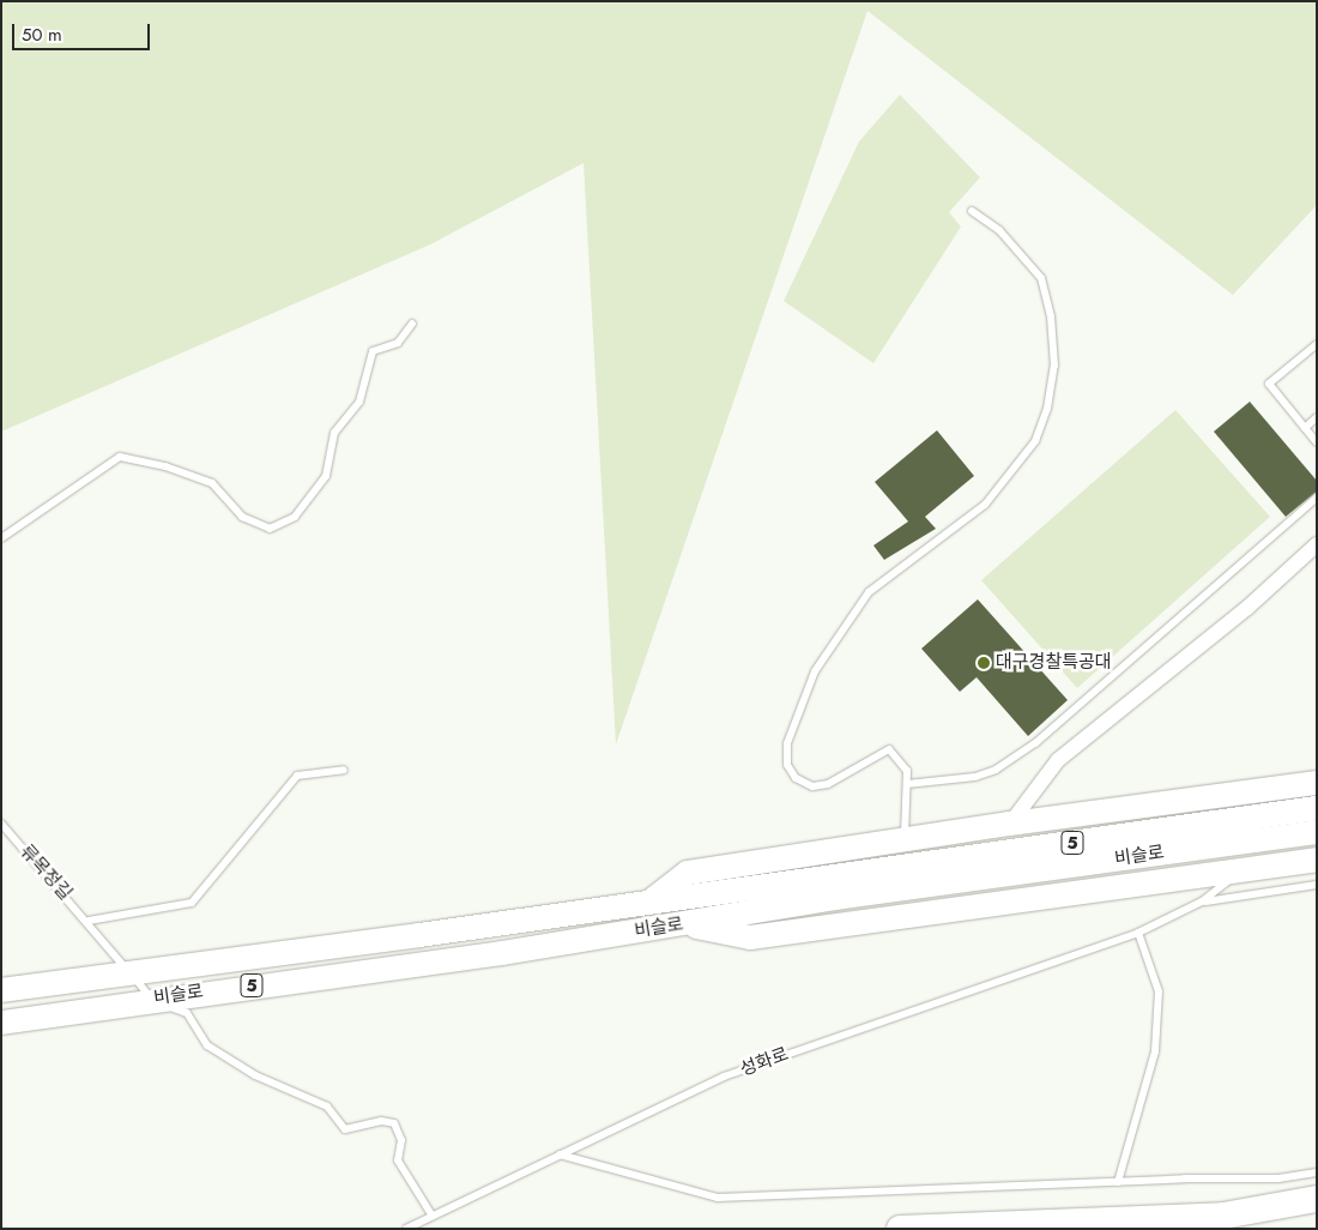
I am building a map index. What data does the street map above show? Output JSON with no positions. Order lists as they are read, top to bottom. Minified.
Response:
{"streets":{"main road":["5","비슬로"],"lane":["류목정길","성화로"]},"crossings":[["비슬로","류목정길"]],"places":["대구경찰특공대"],"scale_bar":"50 m"}
